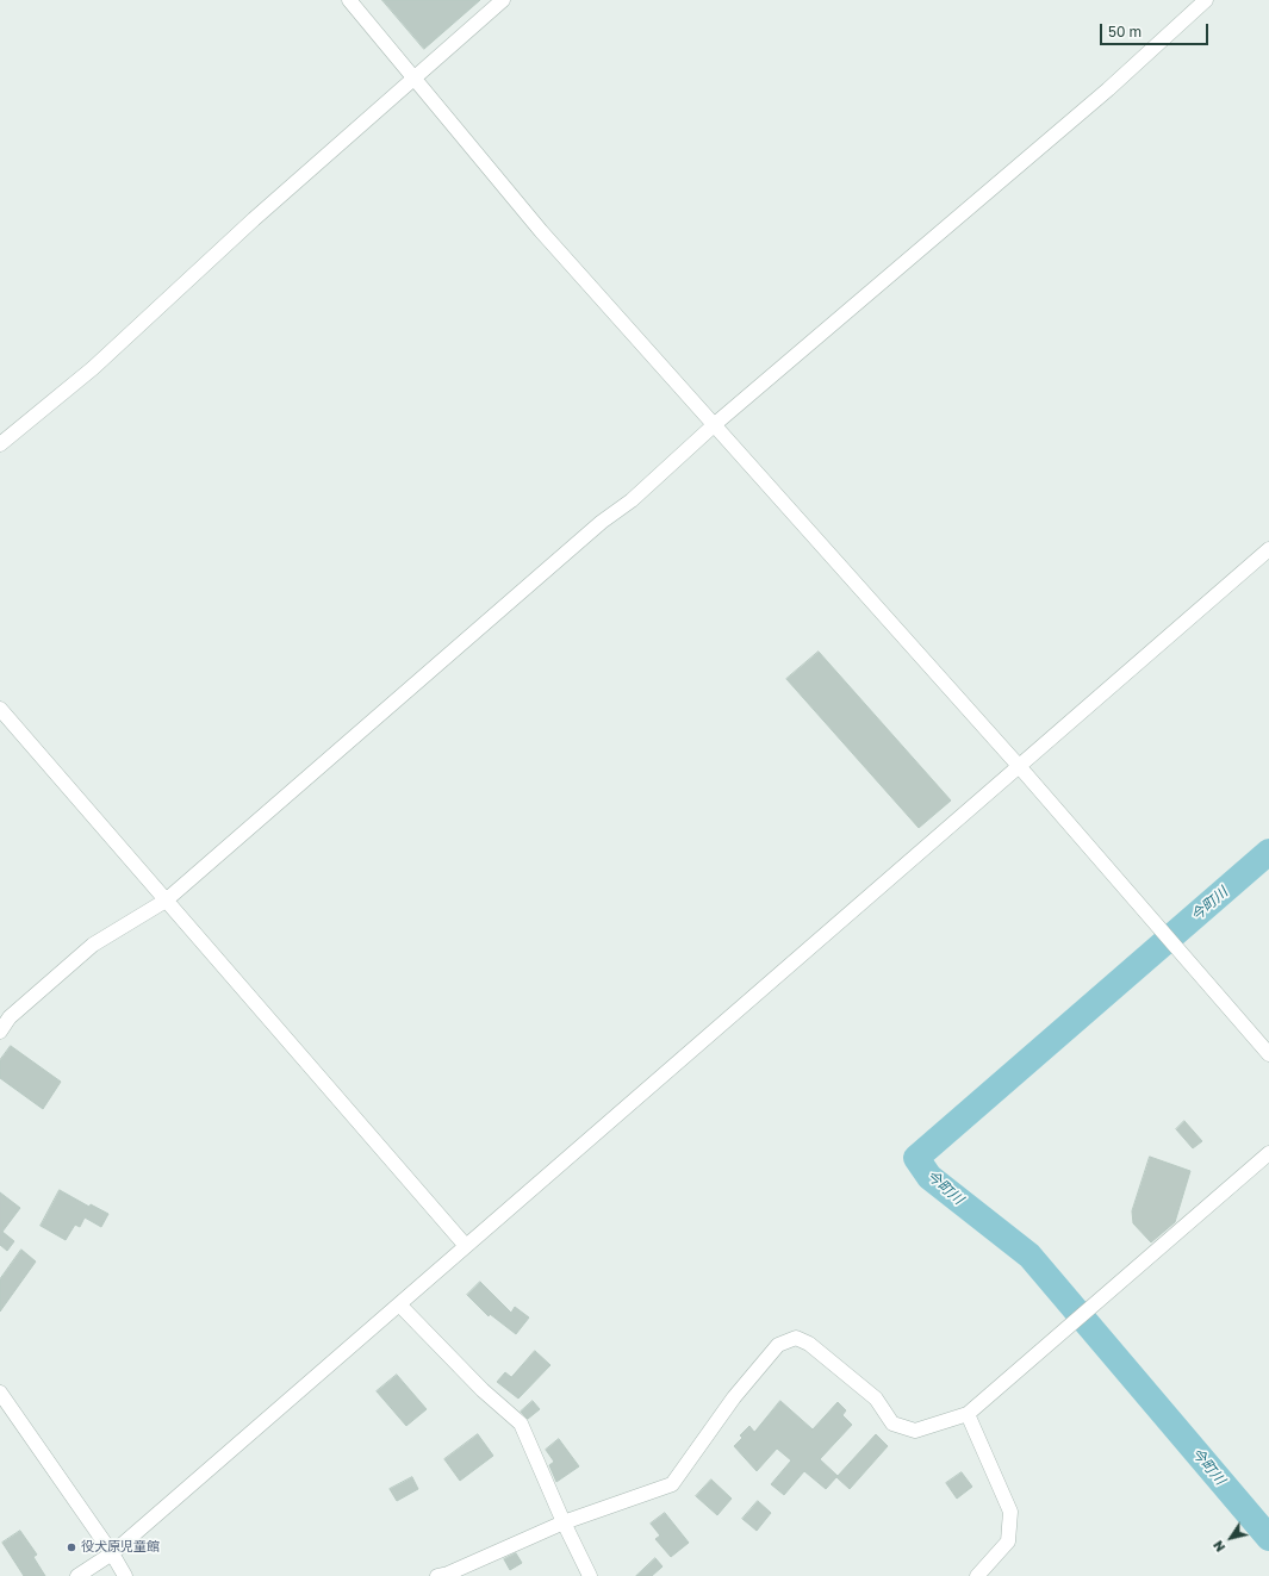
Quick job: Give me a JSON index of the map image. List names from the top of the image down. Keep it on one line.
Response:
{"water":["今町川"],"places":["役犬原児童館"],"scale_bar":"50 m","north":"bottom left"}
